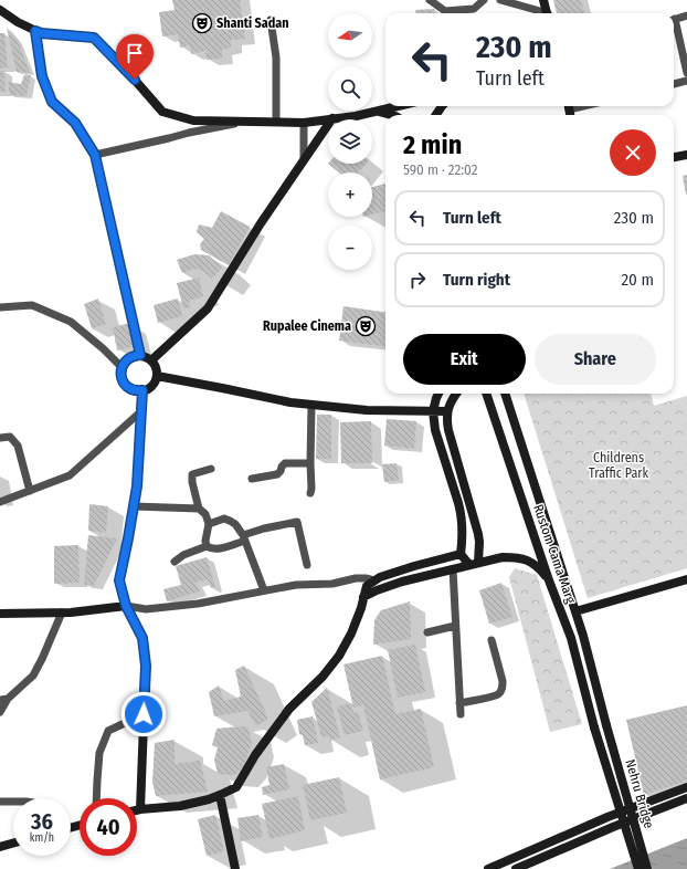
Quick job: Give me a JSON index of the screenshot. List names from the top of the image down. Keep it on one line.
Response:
{"streets":{"street":["Rustom Cama Marg","Nehru Bridge"]},"crossings":[["Rustom Cama Marg","Nehru Bridge"]],"parks":["Childrens Traffic Park"],"places":{"theatre":["Shanti Sadan","Rupalee Cinema"]},"north":"left","page":{"map_buttons":["+","−"],"turn":["230 m","Turn left"],"heading":["2 min","590 m · 22:02"],"list":[{"name":"Turn left","value":"230 m"},{"name":"Turn right","value":"20 m"}],"buttons":["Exit","Share"],"speed":"36 km/h","limit":"40"}}
